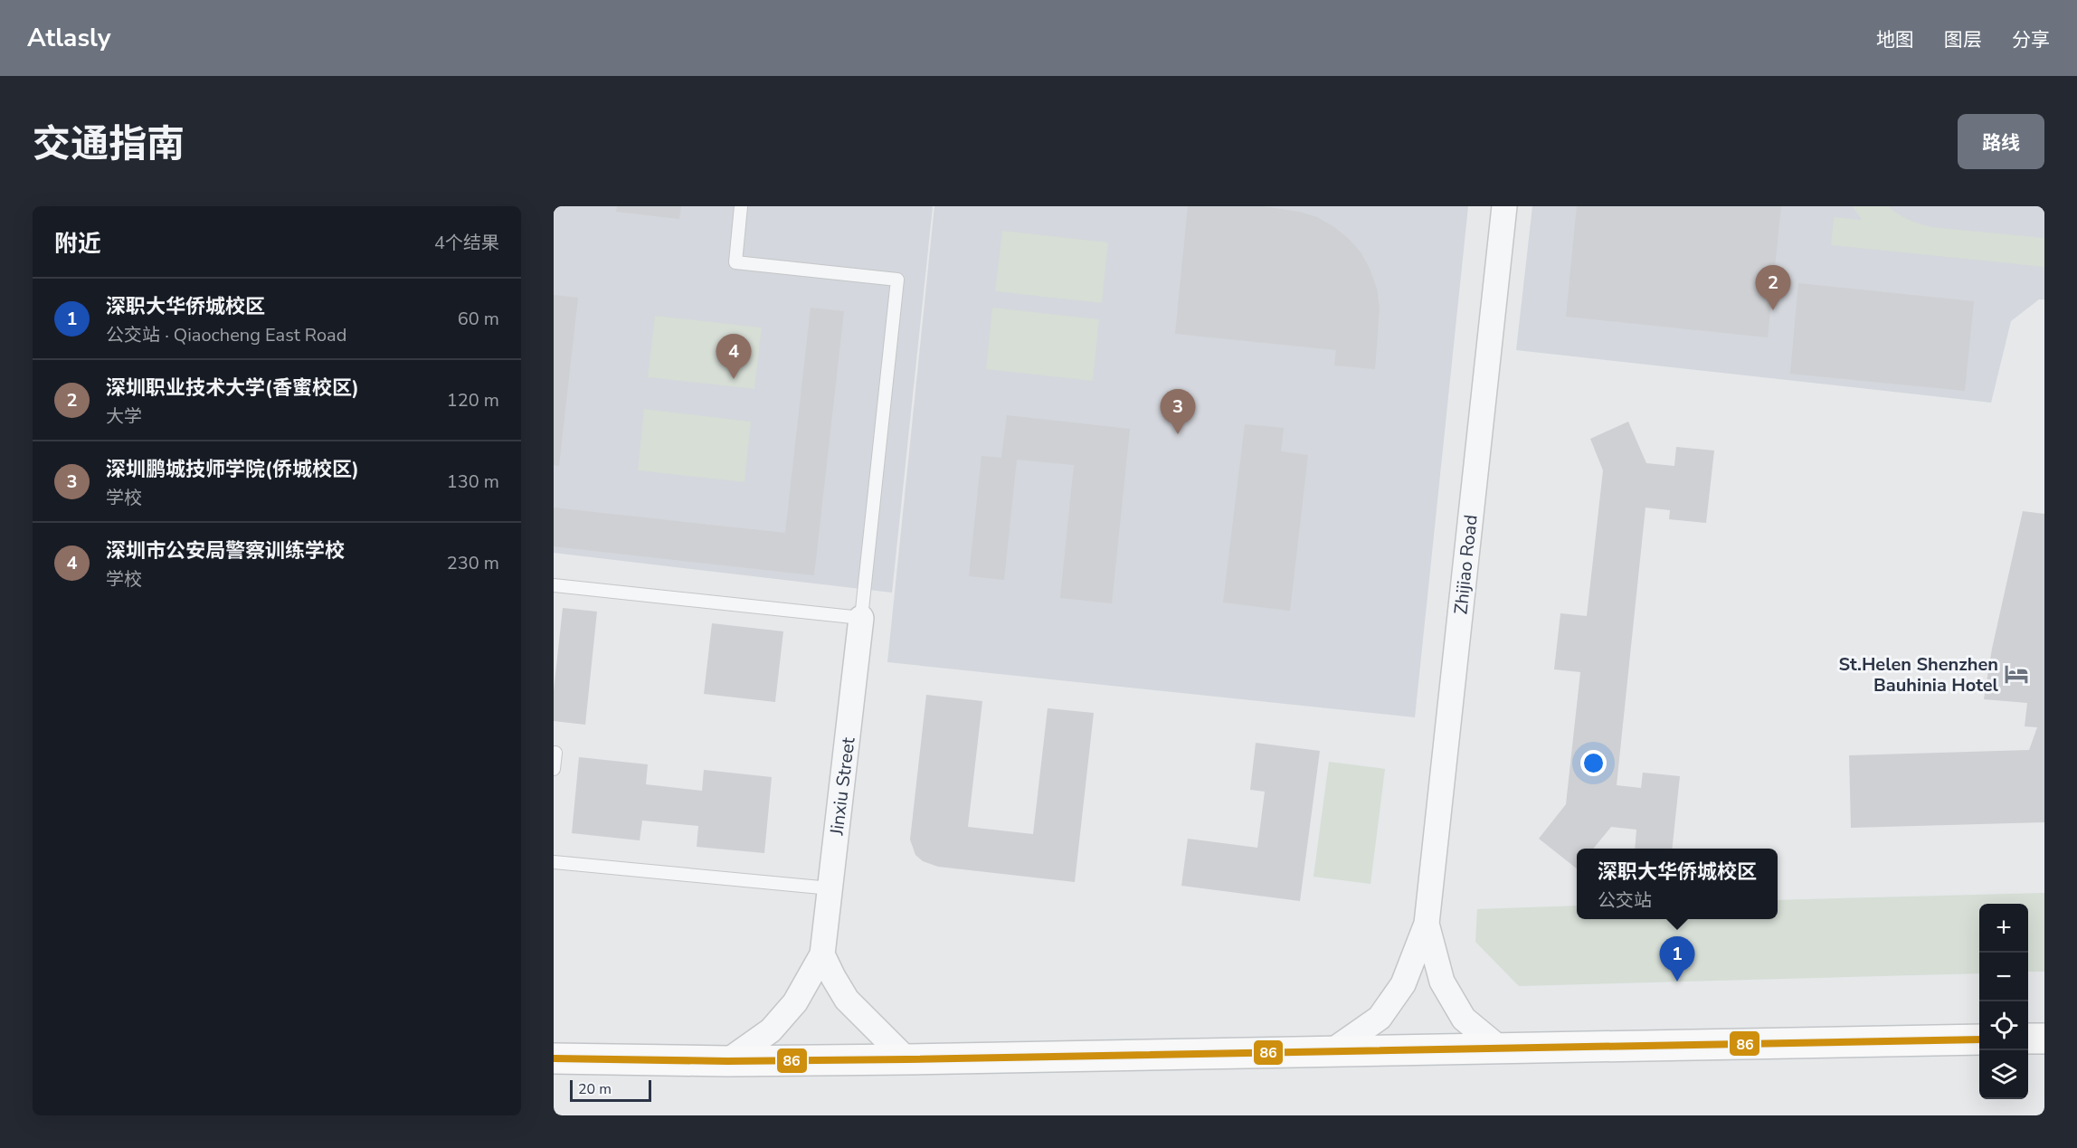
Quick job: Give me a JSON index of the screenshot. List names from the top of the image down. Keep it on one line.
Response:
{"streets":{"street":["Zhijiao Road","Jinxiu Street"]},"places":{"hotel":["St.Helen Shenzhen Bauhinia Hotel"]},"lines":["transit line 86"],"scale_bar":"20 m","page":{"header":"Atlasly","nav":["地图","图层","分享"],"title":"交通指南","buttons":"路线","heading":["附近","4个结果"],"pins":["2","4","3","1"],"list":[{"mark":"1","name":"深职大华侨城校区","note":"公交站 · Qiaocheng East Road","value":"60 m"},{"mark":"2","name":"深圳职业技术大学(香蜜校区)","note":"大学","value":"120 m"},{"mark":"3","name":"深圳鹏城技师学院(侨城校区)","note":"学校","value":"130 m"},{"mark":"4","name":"深圳市公安局警察训练学校","note":"学校","value":"230 m"}],"popup":["深职大华侨城校区","公交站"],"map_buttons":["+","−"],"scale":"20 m"}}
